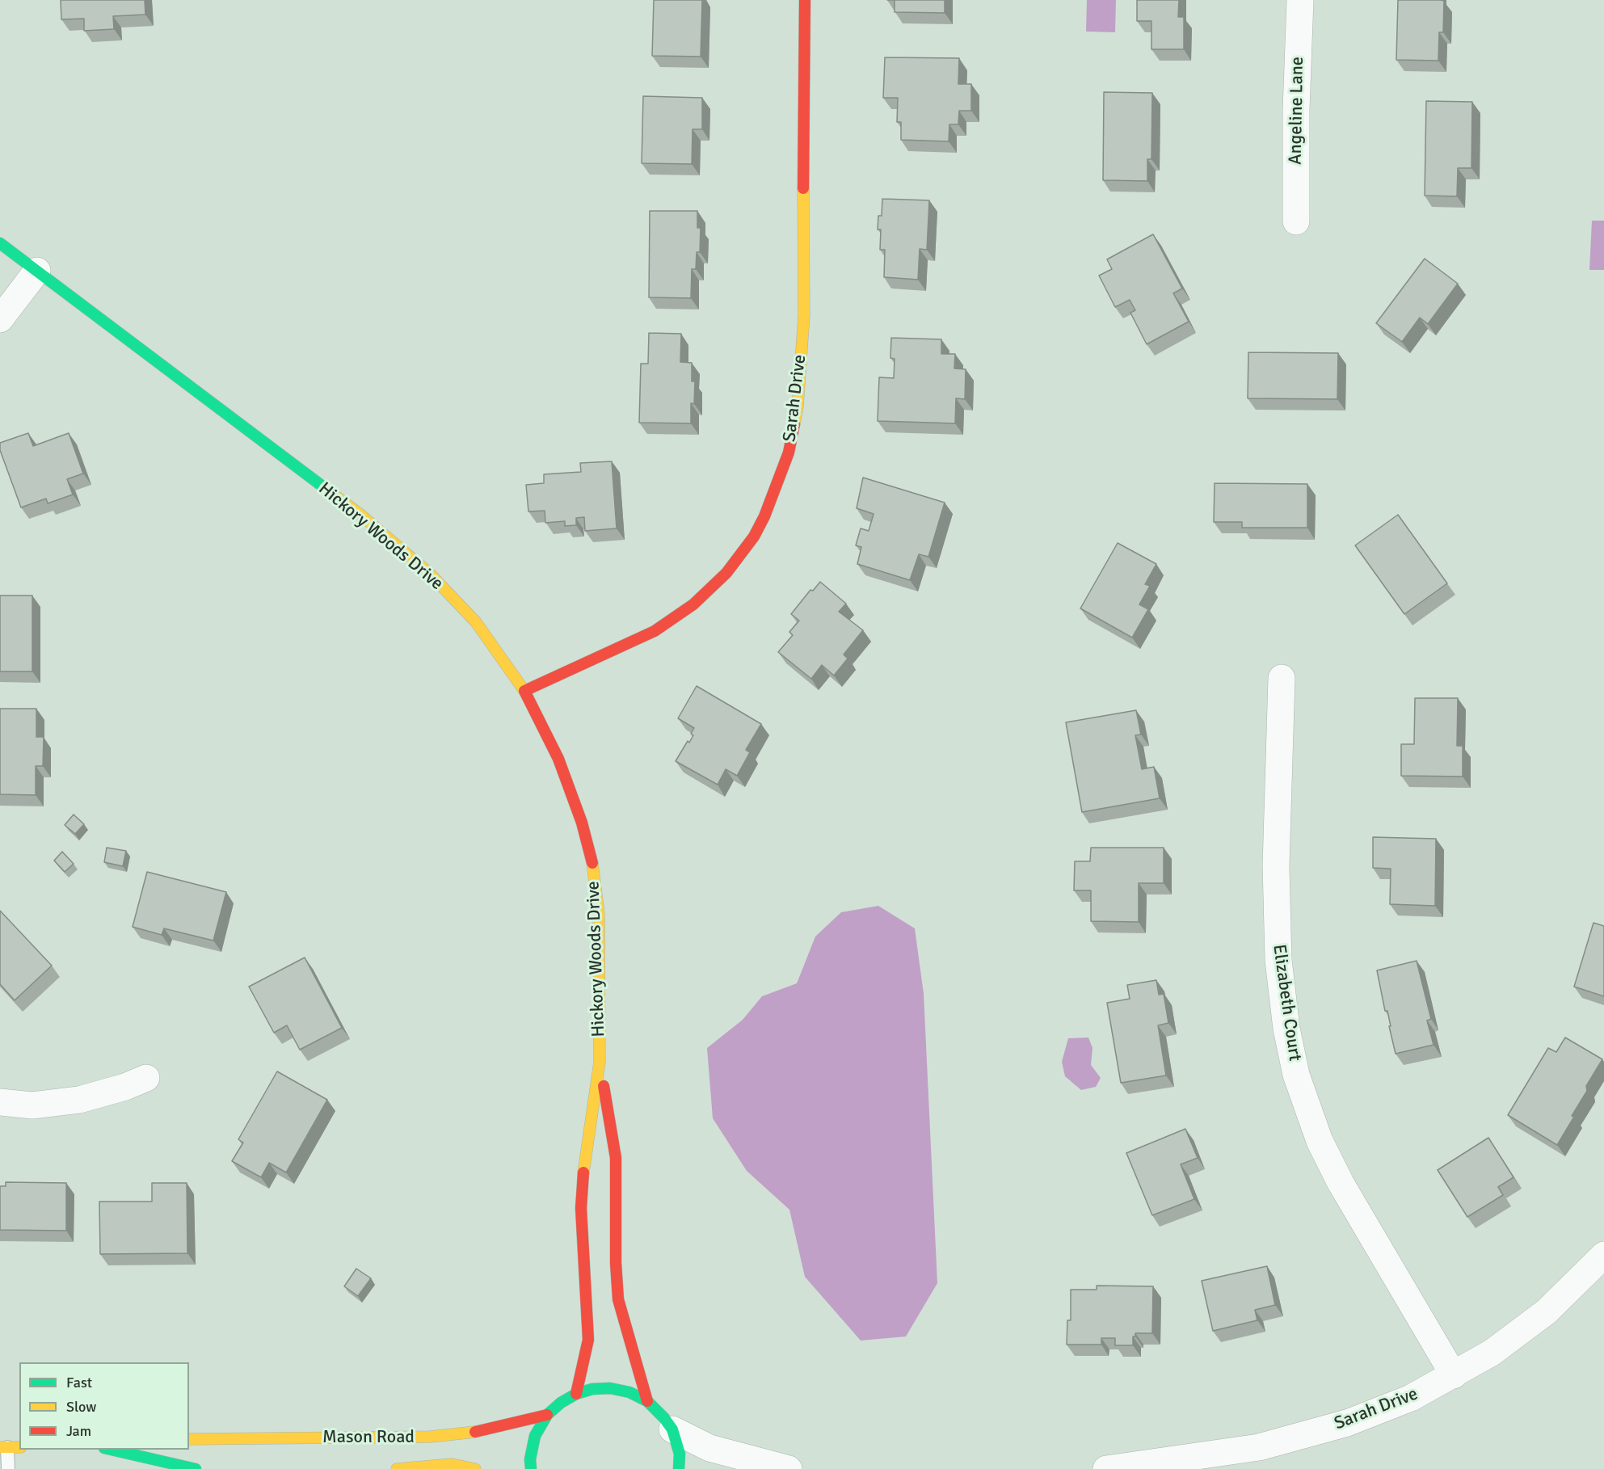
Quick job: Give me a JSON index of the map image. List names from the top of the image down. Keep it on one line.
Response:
{"streets":{"street":["Angeline Lane","Sarah Drive","Hickory Woods Drive","Elizabeth Court","Mason Road"]},"crossings":[["Sarah Drive","Hickory Woods Drive"],["Sarah Drive","Elizabeth Court"]],"legend":["Fast","Slow","Jam"]}
